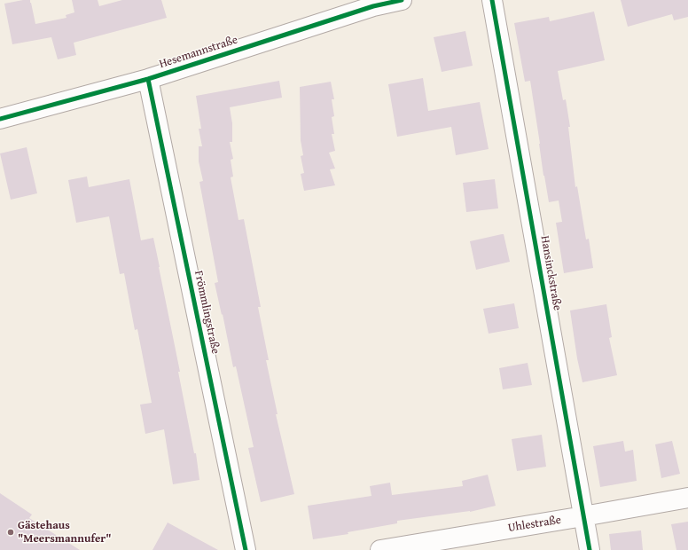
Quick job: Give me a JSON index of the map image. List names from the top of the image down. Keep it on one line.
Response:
{"streets":{"street":["Hesemannstraße","Hansinckstraße","Frömmlingstraße","Uhlestraße"]},"crossings":[["Hesemannstraße","Frömmlingstraße"],["Hansinckstraße","Uhlestraße"]],"places":["Gästehaus \"Meersmannufer\""]}
